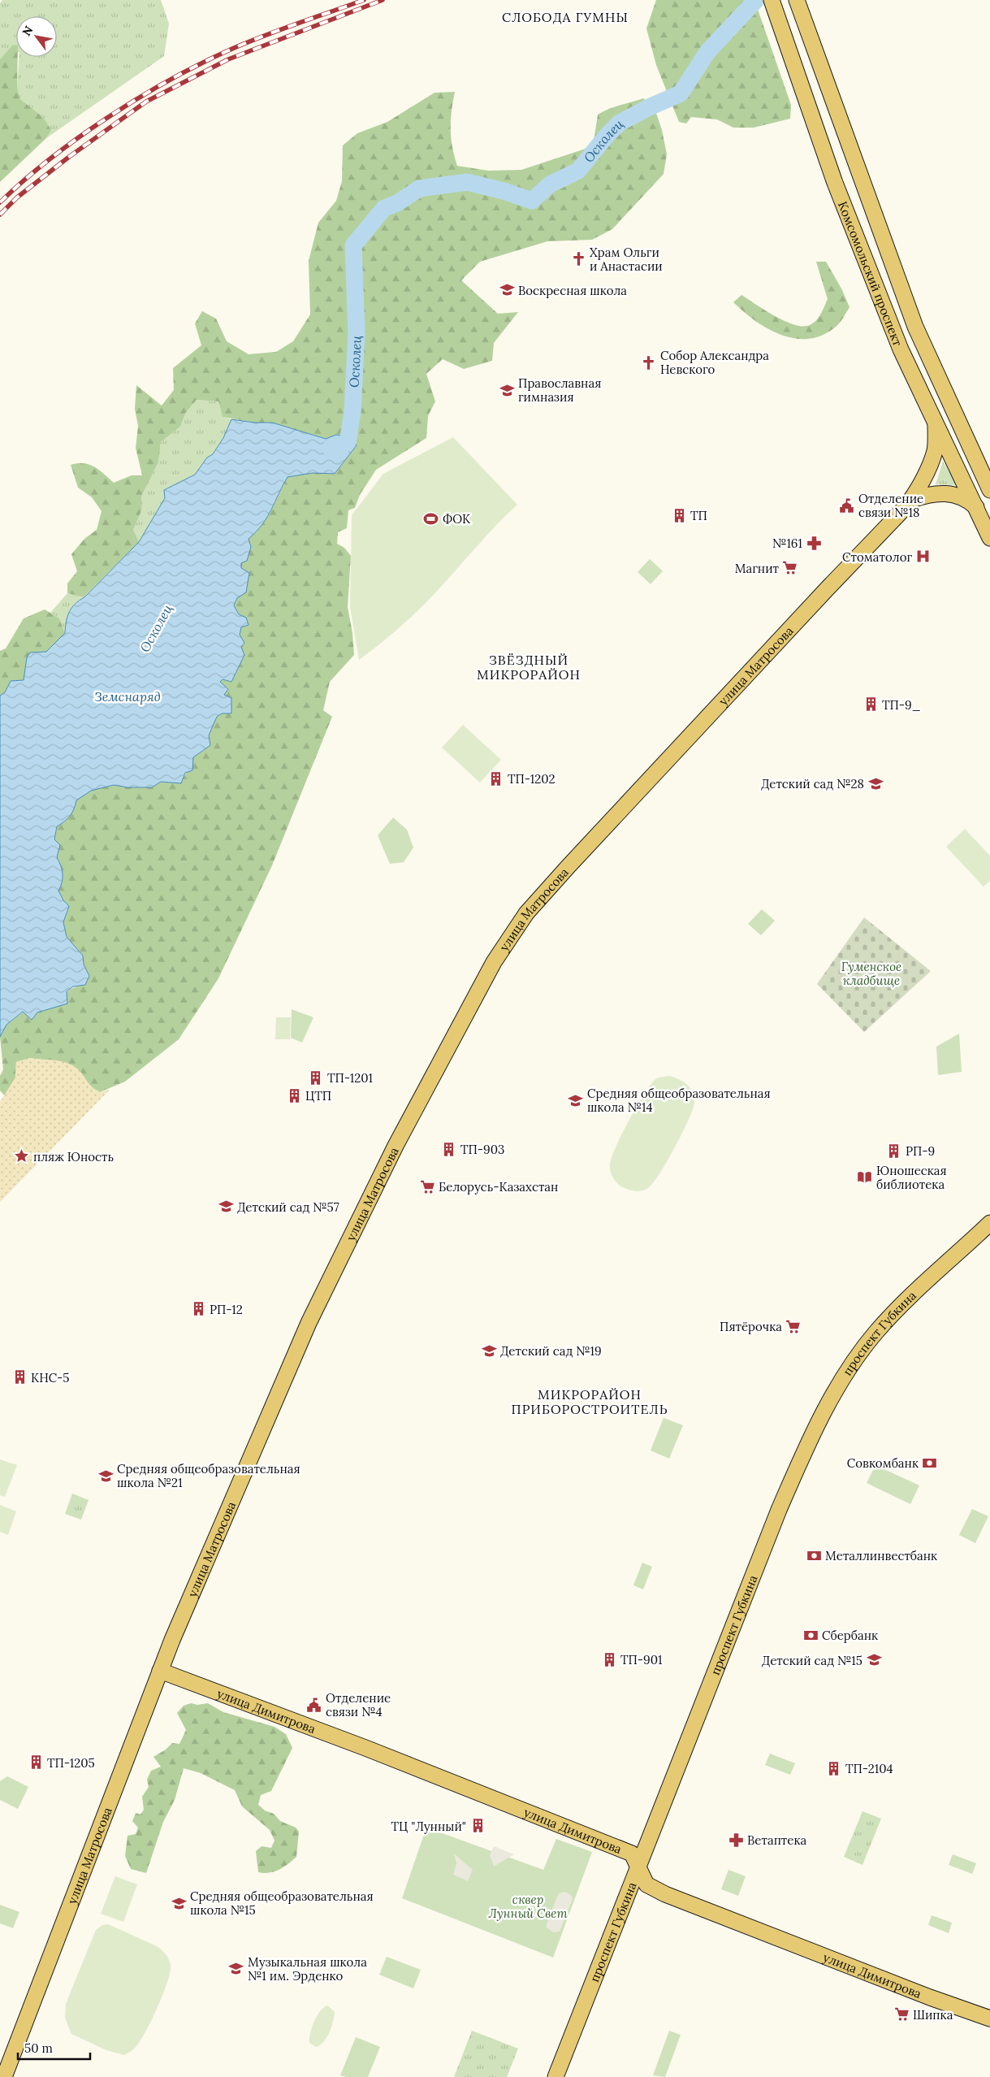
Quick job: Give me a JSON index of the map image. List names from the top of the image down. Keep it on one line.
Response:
{"streets":{"main road":["Комсомольский проспект","улица Матросова","проспект Губкина","улица Димитрова"]},"crossings":[["улица Матросова","улица Димитрова"],["проспект Губкина","улица Димитрова"]],"districts":["СЛОБОДА ГУМНЫ","ЗВЁЗДНЫЙ МИКРОРАЙОН","МИКРОРАЙОН ПРИБОРОСТРОИТЕЛЬ"],"water":["Осколец","Земснаряд"],"parks":["Гуменское кладбище","сквер Лунный Свет"],"places":{"church":["Храм Ольги и Анастасии","Собор Александра Невского"],"school or university":["Воскресная школа","Православная гимназия","Детский сад №28","Средняя общеобразовательная школа №14","Детский сад №57","Детский сад №19","Средняя общеобразовательная школа №21","Детский сад №15","Средняя общеобразовательная школа №15","Музыкальная школа №1 им. Эрденко"],"public building":["Отделение связи №18","Отделение связи №4"],"building":["ТП","ТП-9_","ТП-1202","ТП-1201","ЦТП","ТП-903","РП-9","РП-12","КНС-5","ТП-901","ТП-1205","ТП-2104","ТЦ \"Лунный\""],"sports":["ФОК"],"pharmacy":["№161","Ветаптека"],"hospital":["Стоматолог"],"supermarket":["Магнит","Белорусь-Казахстан","Пятёрочка","Шипка"],"place":["пляж Юность"],"library":["Юношеская библиотека"],"bank":["Совкомбанк","Металлинвестбанк","Сбербанк"]},"scale_bar":"50 m","north":"top left"}
